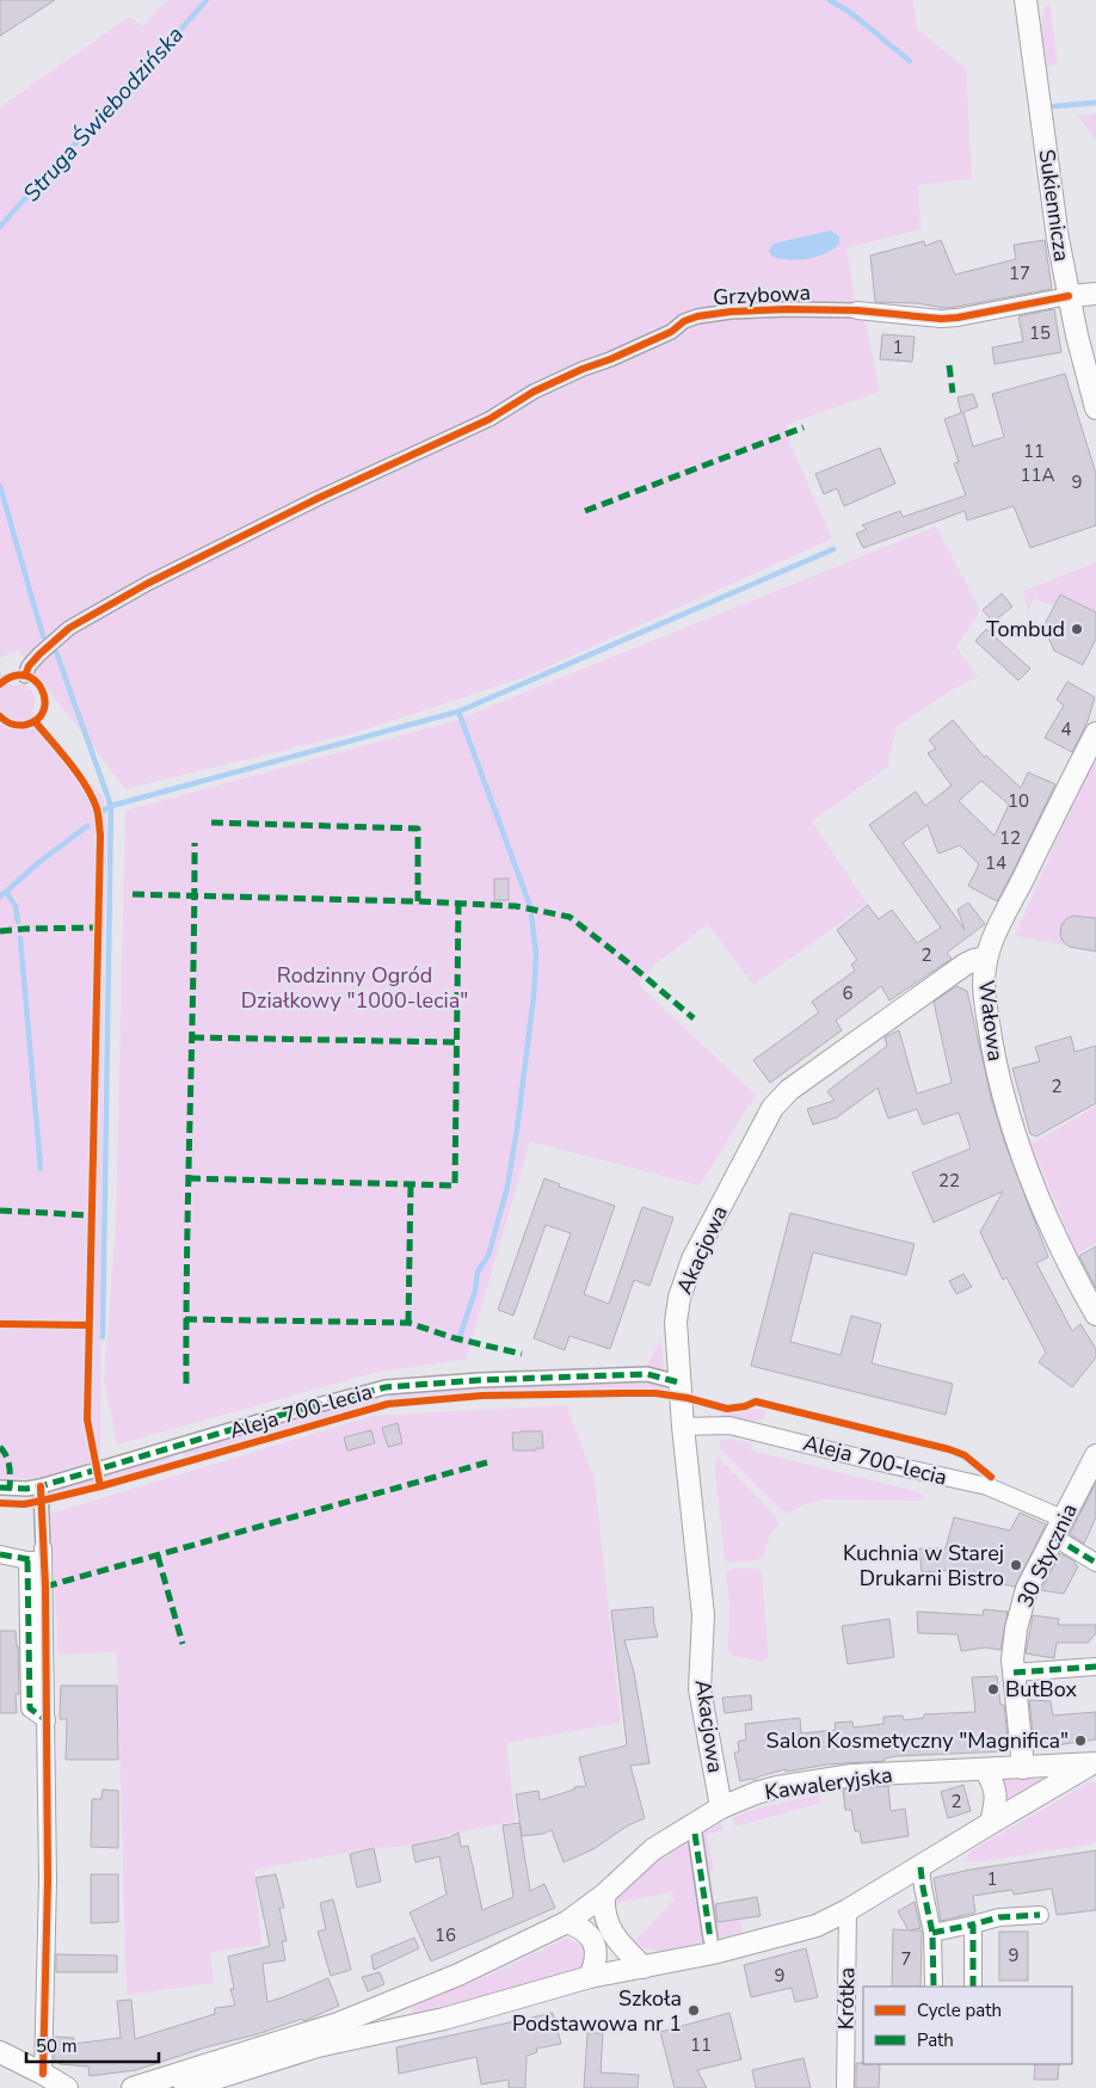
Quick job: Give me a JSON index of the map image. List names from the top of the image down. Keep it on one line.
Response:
{"streets":{"street":["Sukiennicza","Grzybowa","Wałowa","Akacjowa","Aleja 700-lecia","30 Stycznia","Kawaleryjska","Krótka"]},"crossings":[["Sukiennicza","Grzybowa"],["Wałowa","Akacjowa"],["Akacjowa","Aleja 700-lecia"],["Akacjowa","Kawaleryjska"],["Aleja 700-lecia","30 Stycznia"],["30 Stycznia","Kawaleryjska"]],"water":["Struga Świebodzińska"],"parks":["Rodzinny Ogród Działkowy \"1000-lecia\""],"places":["Tombud","Kuchnia w Starej Drukarni Bistro","ButBox","Salon Kosmetyczny \"Magnifica\"","Szkoła Podstawowa nr 1"],"house_numbers":["17","15","1","11","11A","9","4","10","12","14","2","6","2","22","2","1","16","9","7","9","11"],"legend":["Cycle path","Path"],"scale_bar":"50 m"}
